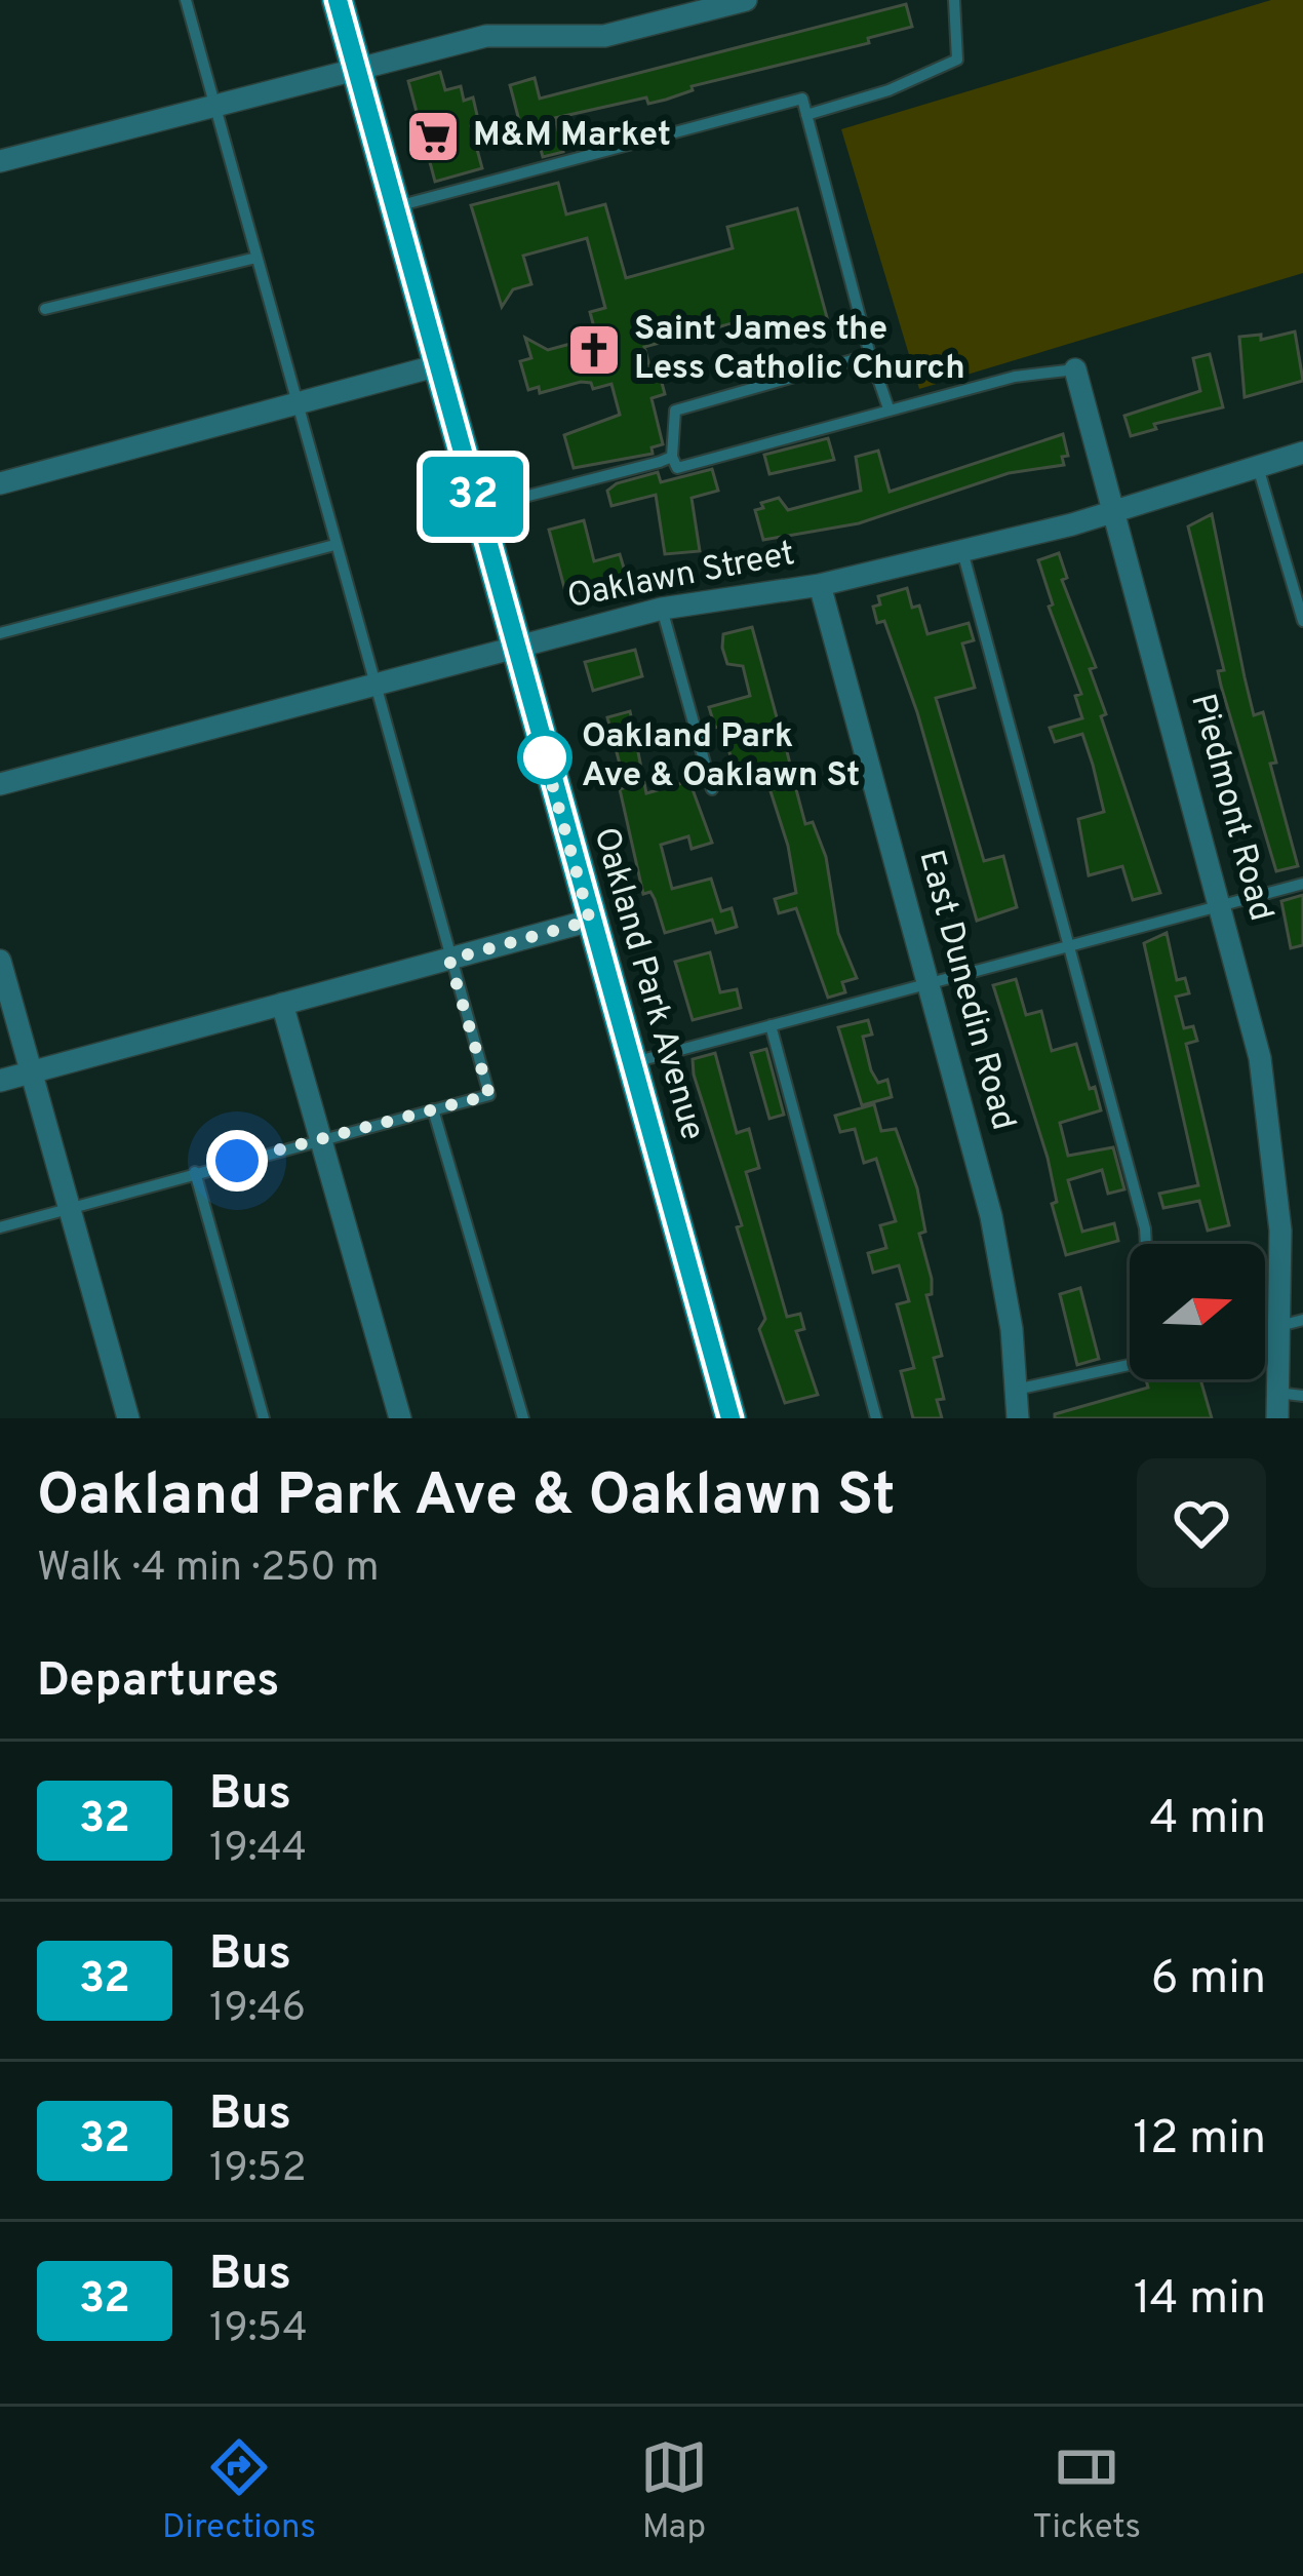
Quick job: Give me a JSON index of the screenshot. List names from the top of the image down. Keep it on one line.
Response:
{"streets":{"main road":["Oakland Park Avenue"],"street":["Oaklawn Street","Piedmont Road","East Dunedin Road"]},"crossings":[["Oaklawn Street","Piedmont Road"],["Oaklawn Street","Oakland Park Avenue"],["Oaklawn Street","East Dunedin Road"]],"places":{"supermarket":["M&M Market"],"church":["Saint James the Less Catholic Church"],"other":["Oakland Park Ave & Oaklawn St"]},"lines":["bus line 32"],"north":"right","page":{"on_map":"32","heading":[["Oakland Park Ave & Oaklawn St","Walk · 4 min · 250 m"],"Departures"],"list":[{"mark":"32","name":"Bus","note":"19:44","value":"4 min"},{"mark":"32","name":"Bus","note":"19:46","value":"6 min"},{"mark":"32","name":"Bus","note":"19:52","value":"12 min"},{"mark":"32","name":"Bus","note":"19:54","value":"14 min"}],"tabs":["Directions","Map","Tickets"]}}
